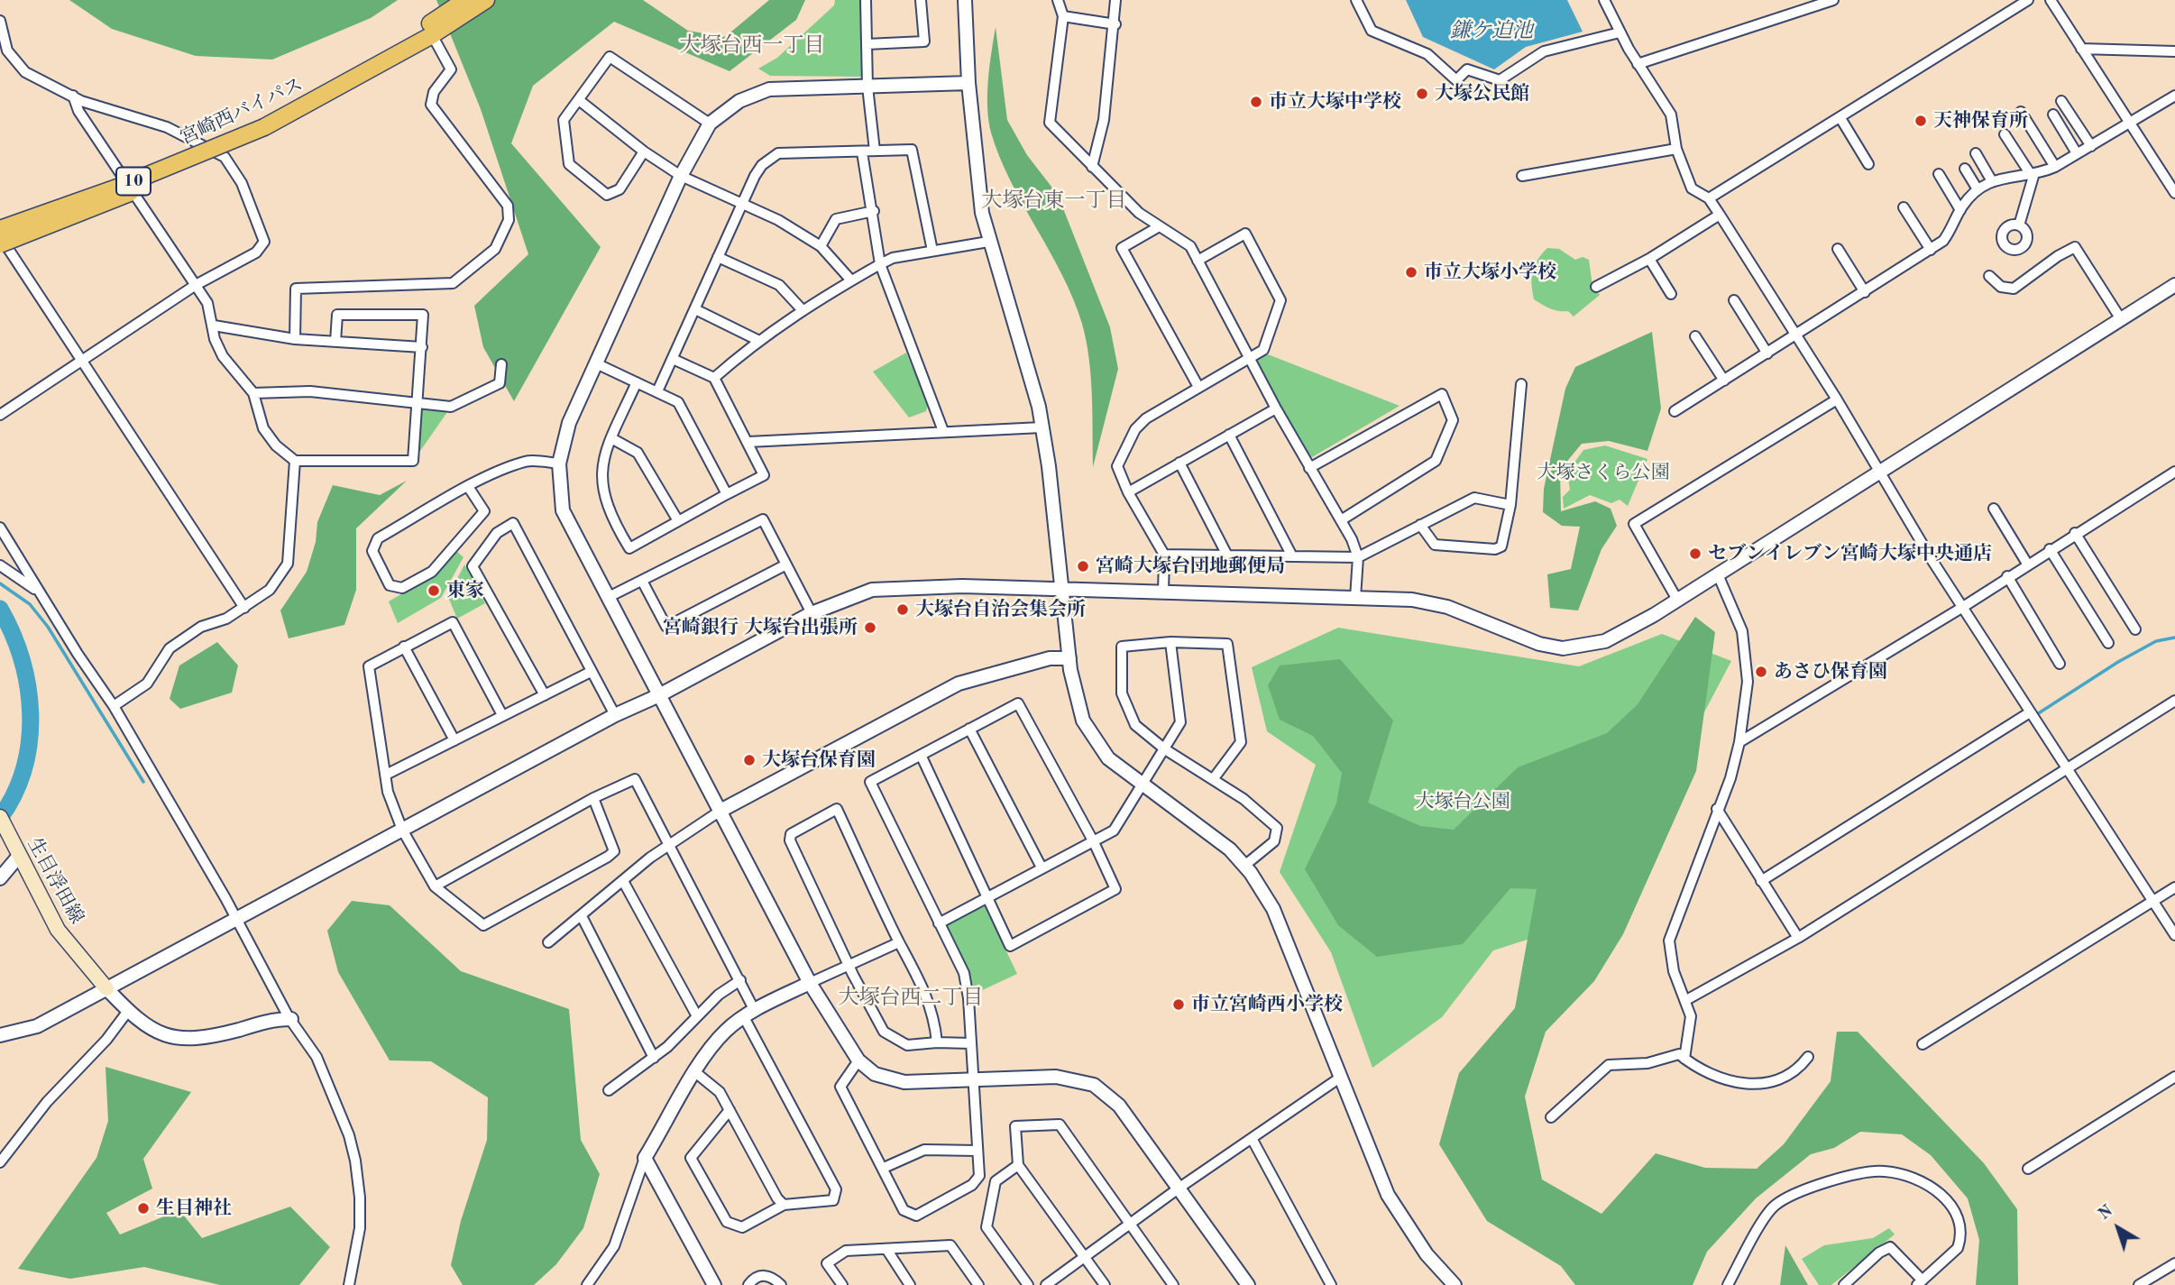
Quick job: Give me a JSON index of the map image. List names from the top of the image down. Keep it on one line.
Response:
{"streets":{"highway":["宮崎西バイパス","10"],"main road":["生目浮田線"]},"districts":["大塚台西一丁目","大塚台東一丁目","大塚台西二丁目"],"water":["鎌ケ迫池"],"parks":["大塚さくら公園","大塚台公園"],"places":["大塚公民館","市立大塚中学校","天神保育所","市立大塚小学校","セブンイレブン宮崎大塚中央通店","宮崎大塚台団地郵便局","東家","大塚台自治会集会所","宮崎銀行 大塚台出張所","あさひ保育園","大塚台保育園","市立宮崎西小学校","生目神社"],"north":"top left"}
